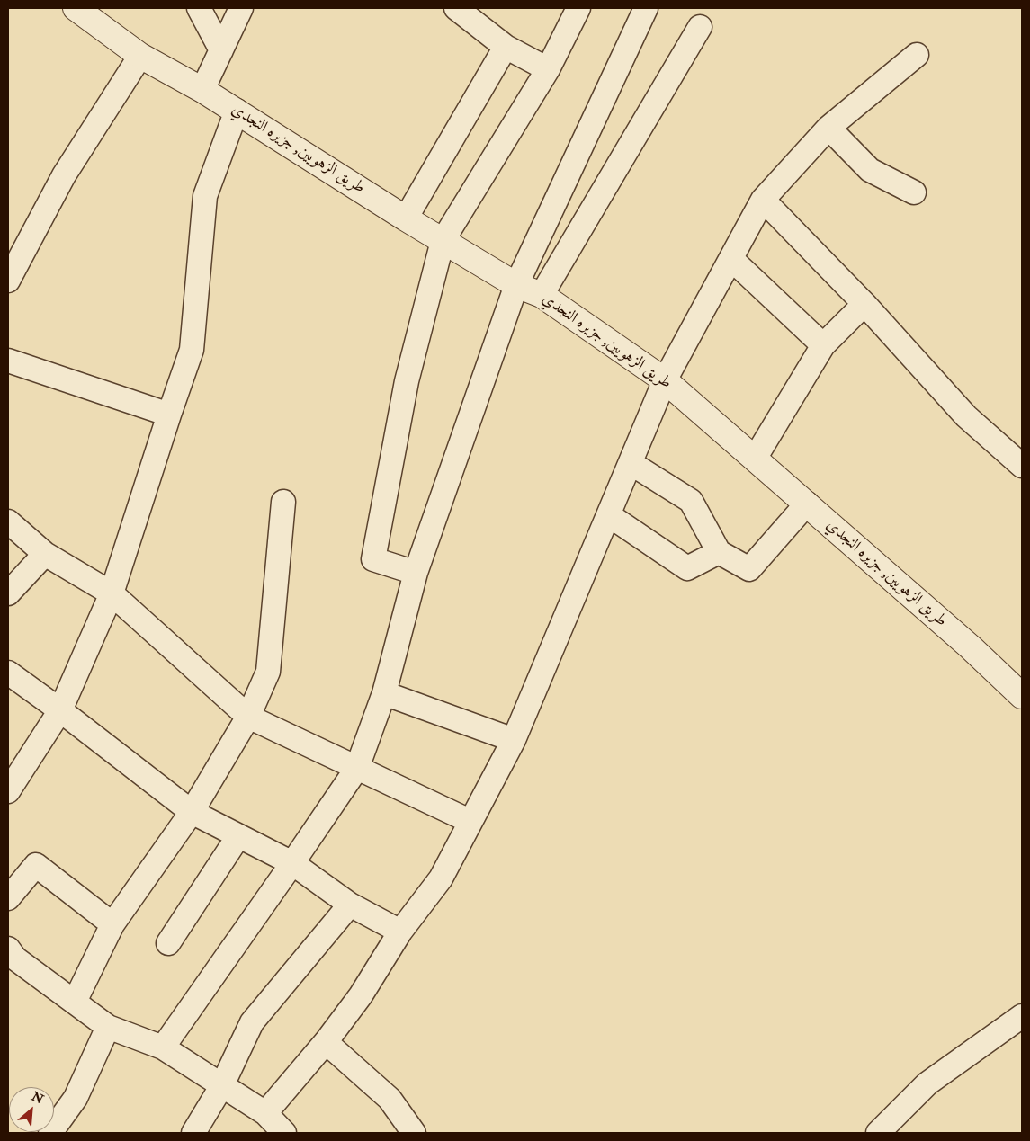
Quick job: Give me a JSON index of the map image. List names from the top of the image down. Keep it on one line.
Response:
{"streets":{"street":["طريق الزهويين, جزيره النجدي"]},"north":"top right"}
